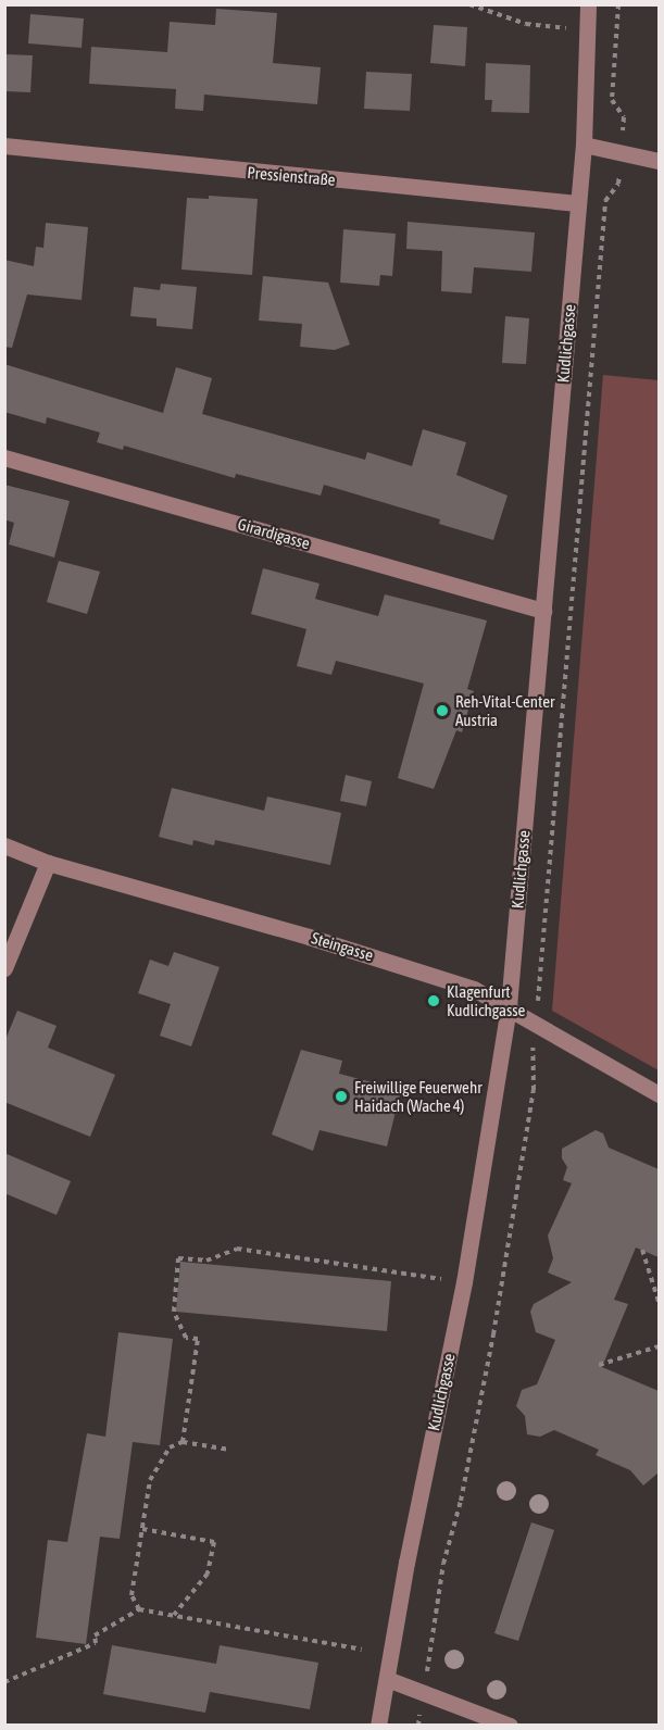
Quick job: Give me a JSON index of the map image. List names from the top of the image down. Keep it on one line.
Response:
{"streets":{"street":["Pressienstraße","Kudlichgasse","Girardigasse","Steingasse"]},"crossings":[["Pressienstraße","Kudlichgasse"],["Kudlichgasse","Girardigasse"],["Kudlichgasse","Steingasse"]],"places":["Reh-Vital-Center Austria","Klagenfurt Kudlichgasse","Freiwillige Feuerwehr Haidach (Wache 4)"]}
